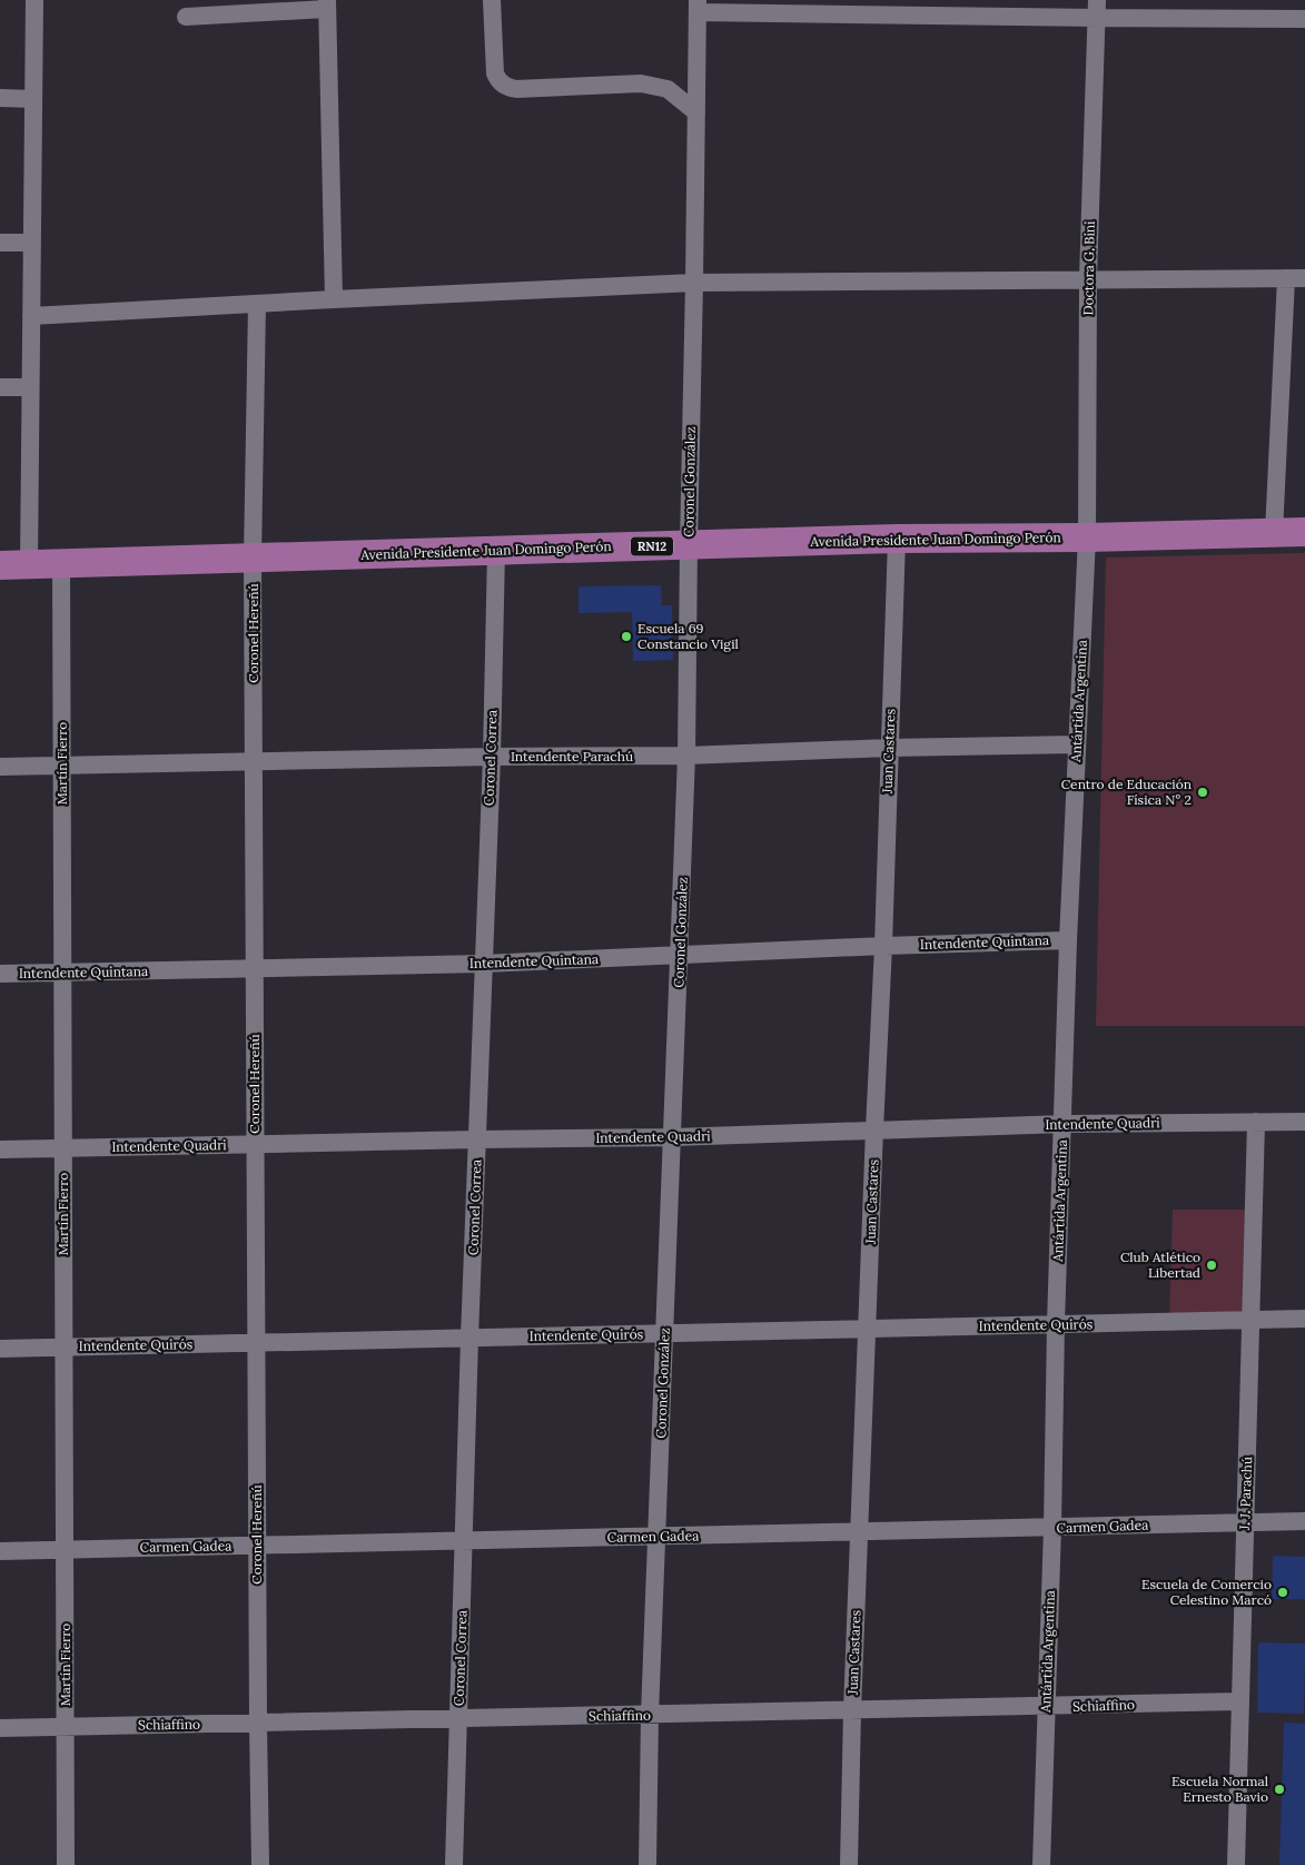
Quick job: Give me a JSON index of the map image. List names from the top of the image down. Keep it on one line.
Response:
{"streets":{"highway":["Avenida Presidente Juan Domingo Perón","RN12"],"street":["Doctora G. Bini","Coronel González","Coronel Hereñú","Antártida Argentina","Juan Castares","Intendente Parachú","Coronel Correa","Martín Fierro","Intendente Quintana","Intendente Quadri","Intendente Quirós","J. J. Parachú","Carmen Gadea","Schiaffino"]},"crossings":[["Doctora G. Bini","Avenida Presidente Juan Domingo Perón"],["Doctora G. Bini","Antártida Argentina"],["Coronel González","Avenida Presidente Juan Domingo Perón"],["Coronel González","Intendente Parachú"],["Coronel González","Intendente Quintana"],["Coronel González","Intendente Quadri"],["Coronel González","Intendente Quirós"],["Coronel González","Carmen Gadea"],["Coronel González","Schiaffino"],["Avenida Presidente Juan Domingo Perón","Coronel Hereñú"],["Avenida Presidente Juan Domingo Perón","Antártida Argentina"],["Avenida Presidente Juan Domingo Perón","Juan Castares"],["Avenida Presidente Juan Domingo Perón","Coronel Correa"],["Avenida Presidente Juan Domingo Perón","Martín Fierro"],["Coronel Hereñú","Intendente Parachú"],["Coronel Hereñú","Intendente Quintana"],["Coronel Hereñú","Intendente Quadri"],["Coronel Hereñú","Intendente Quirós"],["Coronel Hereñú","Carmen Gadea"],["Coronel Hereñú","Schiaffino"],["Antártida Argentina","Intendente Parachú"],["Antártida Argentina","Intendente Quintana"],["Antártida Argentina","Intendente Quadri"],["Antártida Argentina","Intendente Quirós"],["Antártida Argentina","Carmen Gadea"],["Antártida Argentina","Schiaffino"],["Juan Castares","Intendente Parachú"],["Juan Castares","Intendente Quintana"],["Juan Castares","Intendente Quadri"],["Juan Castares","Intendente Quirós"],["Juan Castares","Carmen Gadea"],["Juan Castares","Schiaffino"],["Intendente Parachú","Coronel Correa"],["Intendente Parachú","Martín Fierro"],["Coronel Correa","Intendente Quintana"],["Coronel Correa","Intendente Quadri"],["Coronel Correa","Intendente Quirós"],["Coronel Correa","Carmen Gadea"],["Coronel Correa","Schiaffino"],["Martín Fierro","Intendente Quintana"],["Martín Fierro","Intendente Quadri"],["Martín Fierro","Intendente Quirós"],["Martín Fierro","Carmen Gadea"],["Martín Fierro","Schiaffino"],["Intendente Quadri","J. J. Parachú"],["Intendente Quirós","J. J. Parachú"],["J. J. Parachú","Carmen Gadea"],["J. J. Parachú","Schiaffino"]],"places":["Escuela 69 Constancio Vigil","Centro de Educación Física Nº 2","Club Atlético Libertad","Escuela de Comercio Celestino Marcó","Escuela Normal Ernesto Bavio"]}
